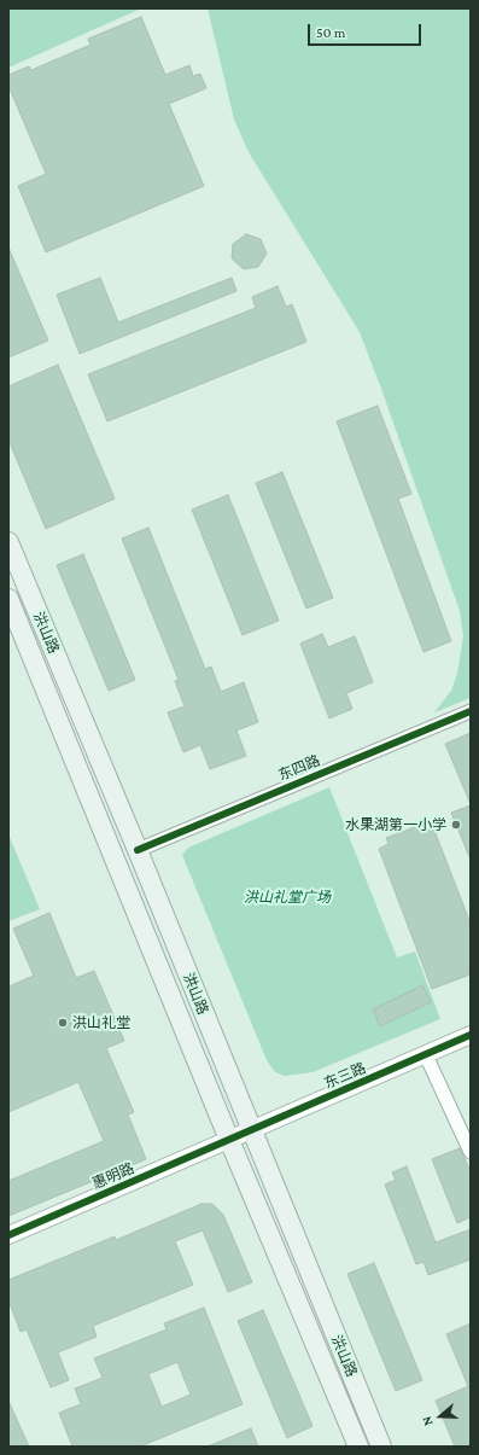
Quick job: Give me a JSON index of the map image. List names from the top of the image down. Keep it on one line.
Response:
{"streets":{"main road":["洪山路"],"street":["东四路","东三路","惠明路"]},"crossings":[["洪山路","东四路"],["洪山路","东三路"],["洪山路","惠明路"],["东三路","惠明路"]],"parks":["洪山礼堂广场"],"places":["水果湖第一小学","洪山礼堂"],"scale_bar":"50 m","north":"left"}
